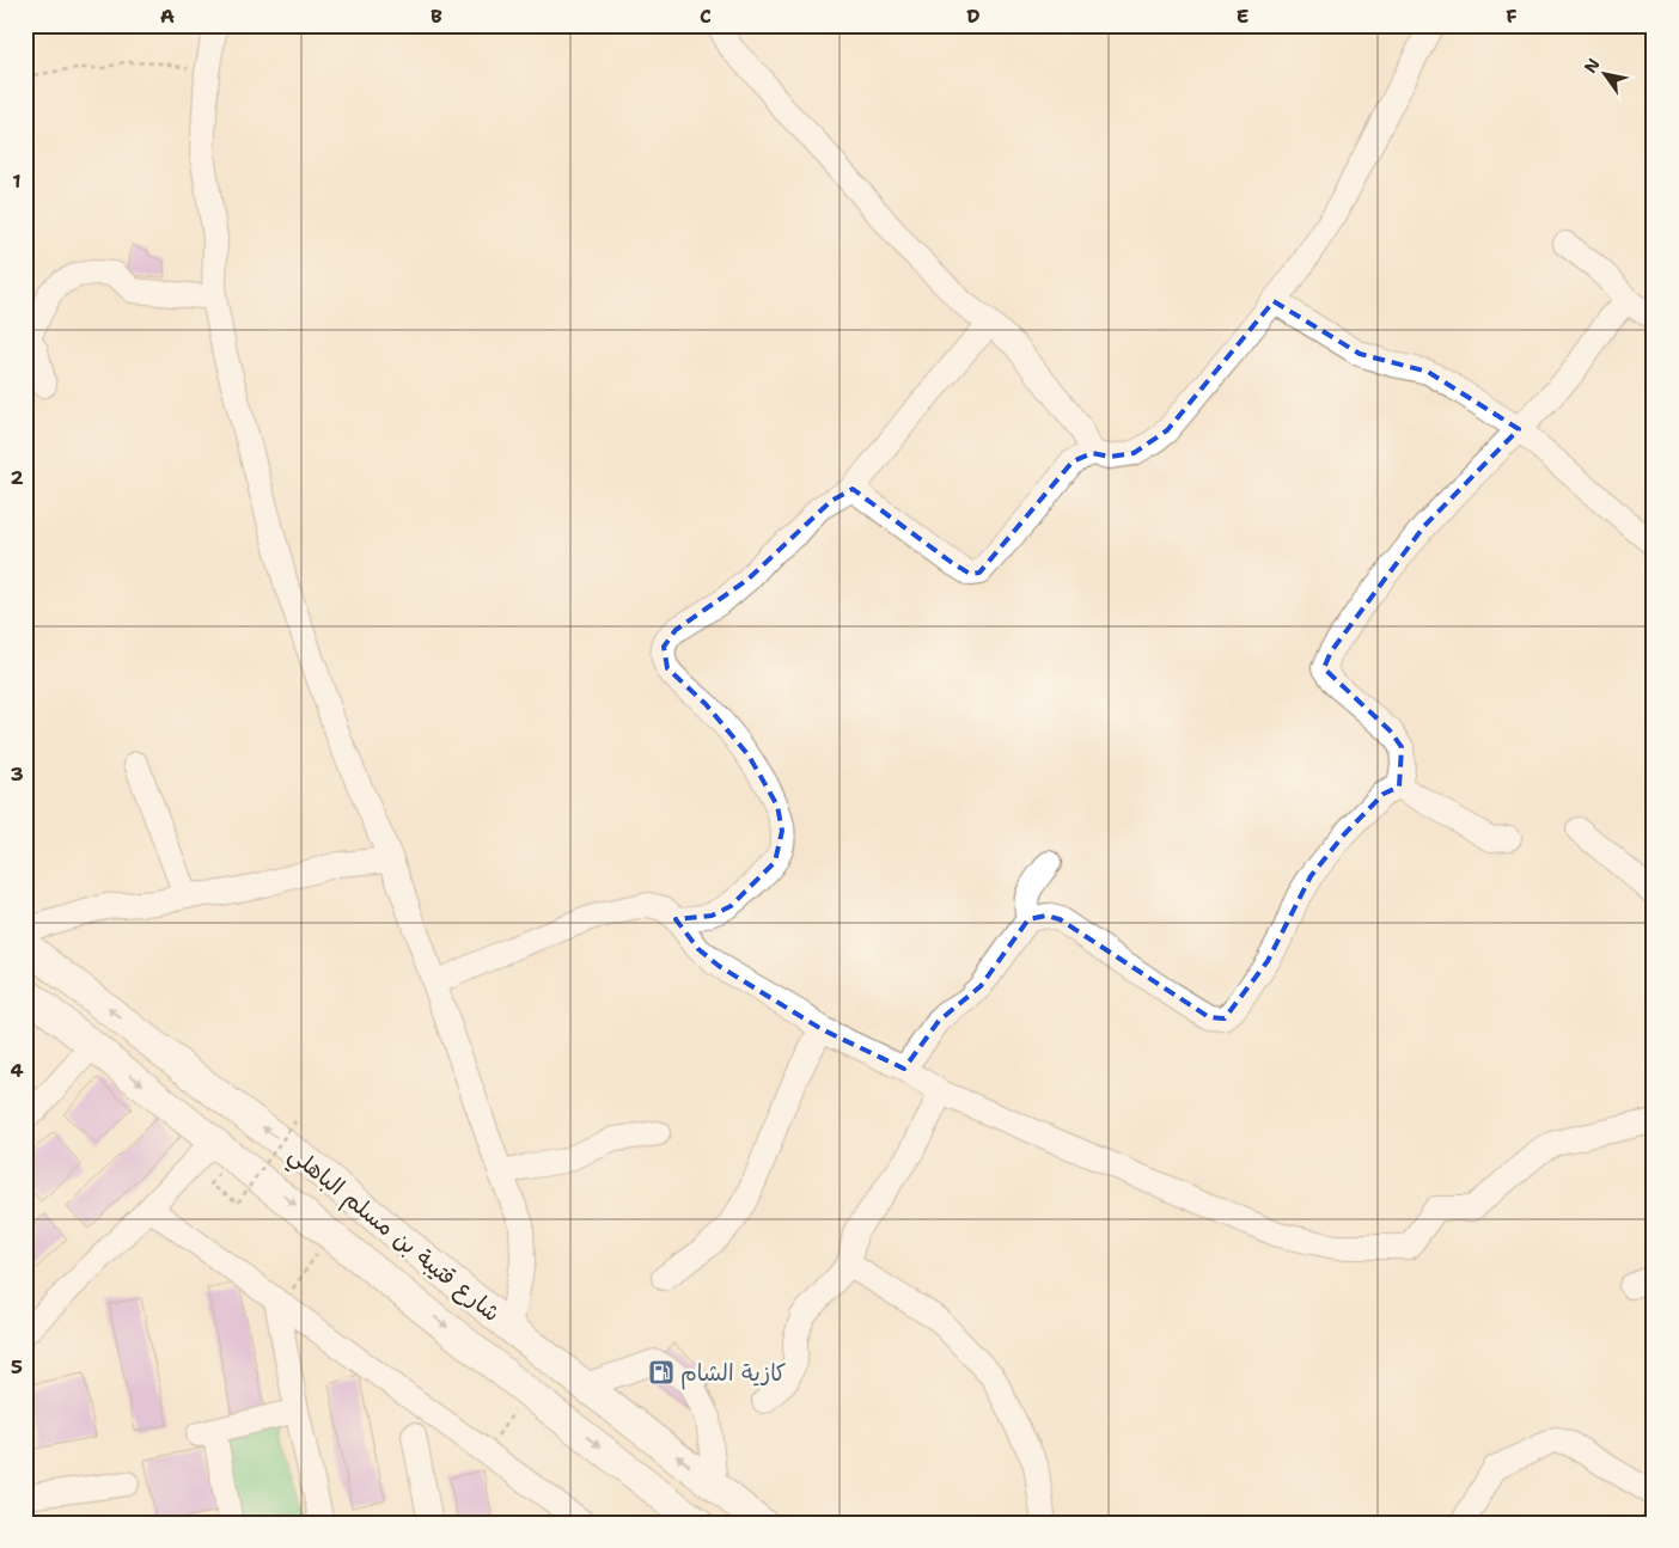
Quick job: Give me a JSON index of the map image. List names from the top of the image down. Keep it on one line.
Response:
{"streets":{"main road":["شارع قتيبة بن مسلم الباهلي"]},"places":{"fuel station":["كازية الشام"]},"north":"top left","grid":{"columns":["A","B","C","D","E","F"],"rows":["1","2","3","4","5"]}}
